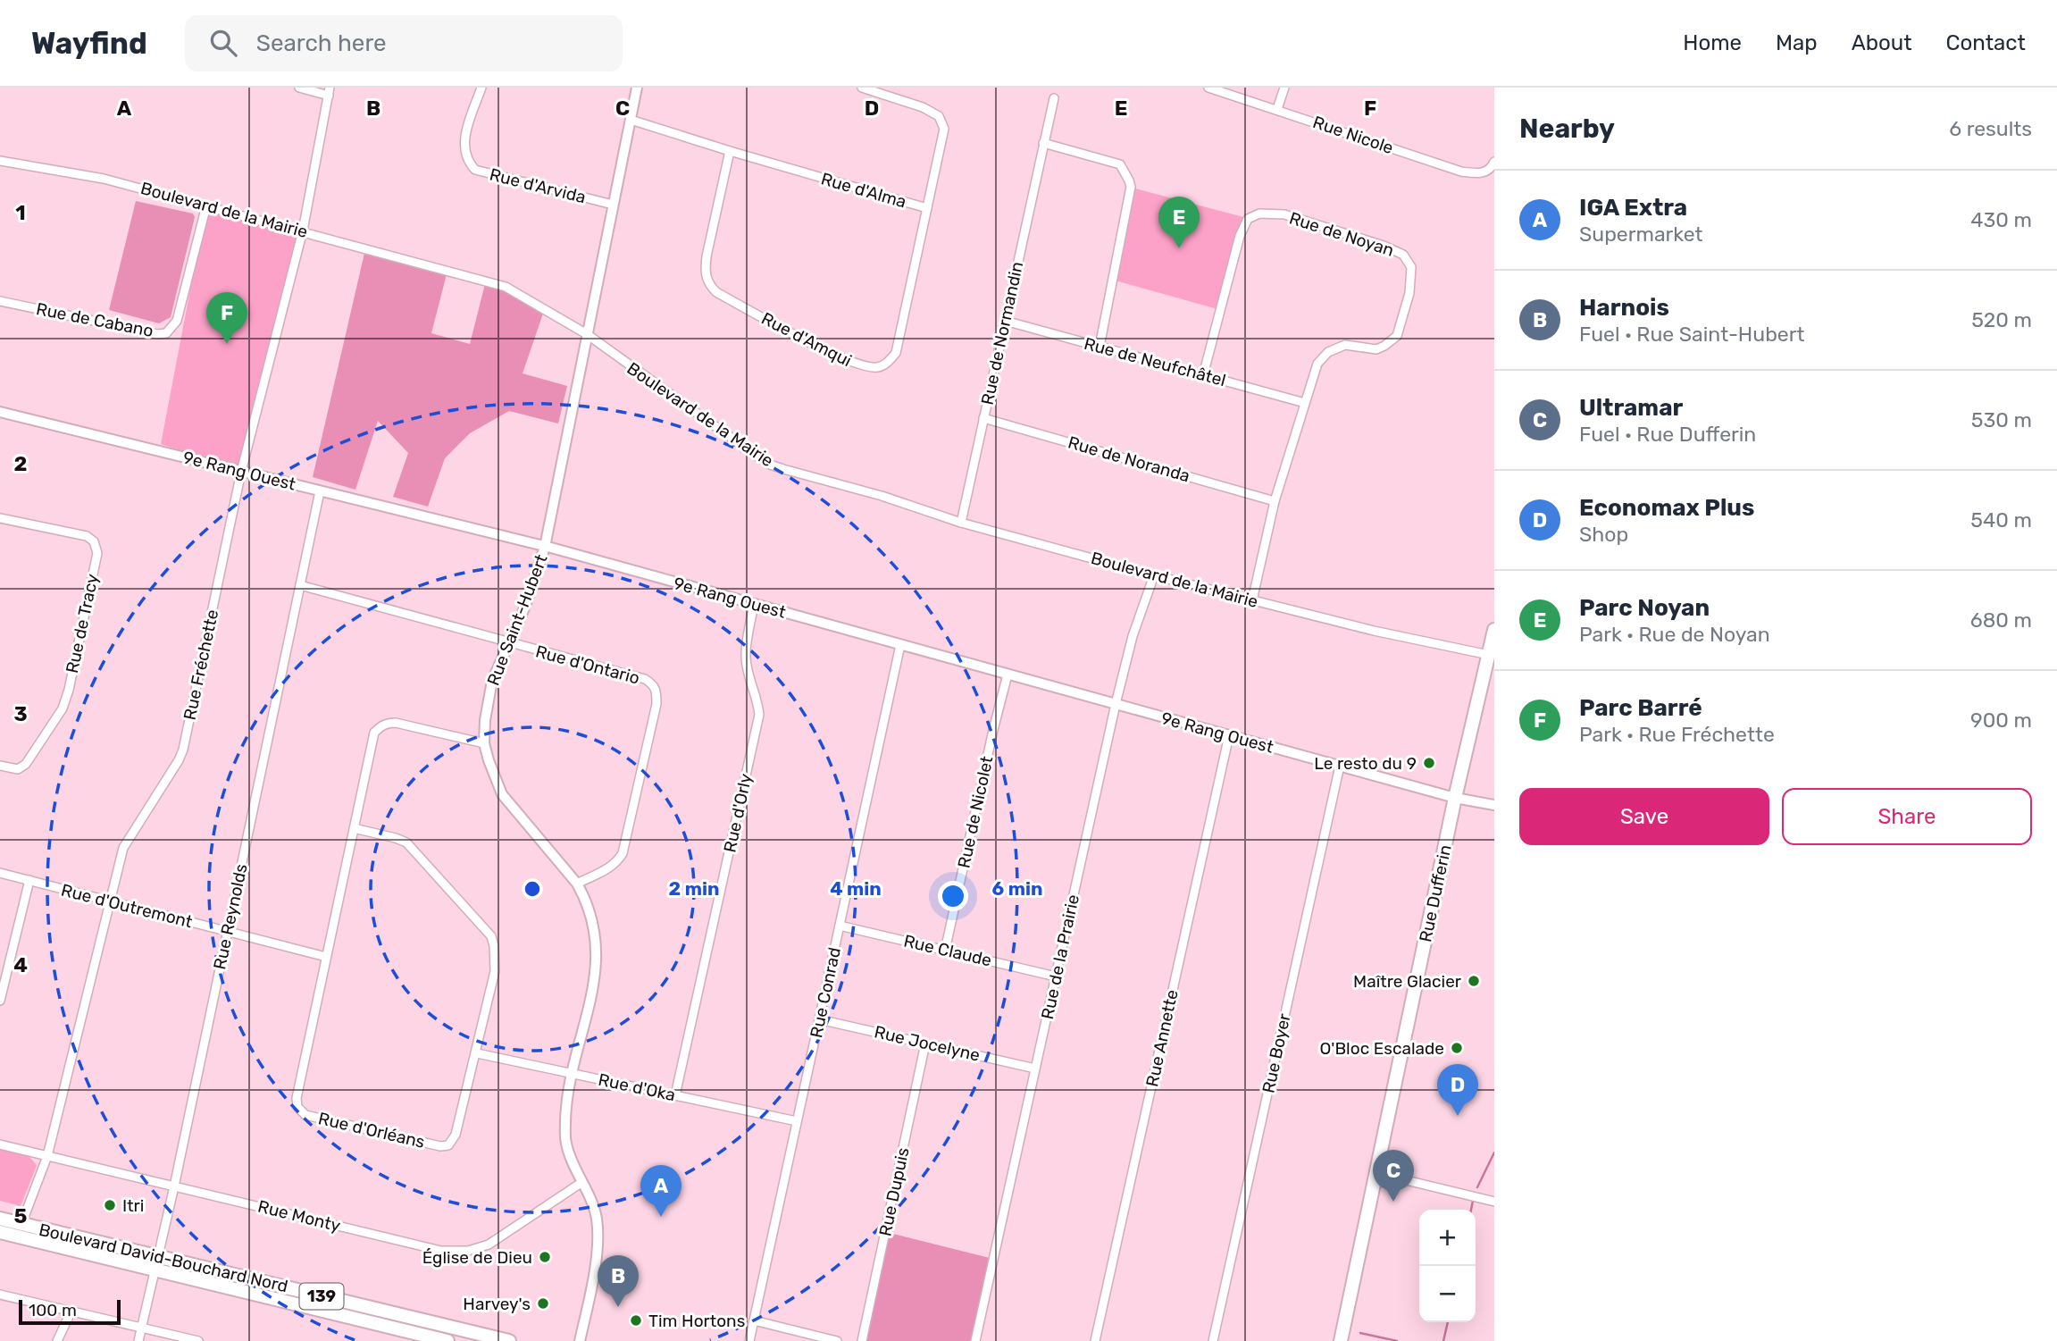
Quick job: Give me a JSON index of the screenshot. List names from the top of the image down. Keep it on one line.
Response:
{"streets":{"main road":["Rue Dufferin","Boulevard David-Bouchard Nord","139"],"street":["Rue Nicole","Rue d'Arvida","Rue d'Alma","Boulevard de la Mairie","Rue de Noyan","Rue de Cabano","Rue de Normandin","Rue d'Amqui","Rue de Neufchâtel","Rue de Noranda","9e Rang Ouest","Rue Saint-Hubert","Rue de Tracy","Rue Fréchette","Rue d'Ontario","Rue de Nicolet","Rue d'Orly","Rue d'Outremont","Rue Reynolds","Rue Claude","Rue de la Prairie","Rue Conrad","Rue Annette","Rue Jocelyne","Rue Boyer","Rue d'Oka","Rue d'Orléans","Rue Dupuis","Rue Monty"]},"crossings":[["Rue d'Arvida","Rue Saint-Hubert"],["Rue d'Alma","Rue d'Amqui"],["Rue d'Alma","Rue Saint-Hubert"],["Boulevard de la Mairie","Rue de Noyan"],["Boulevard de la Mairie","Rue de Cabano"],["Boulevard de la Mairie","Rue de Normandin"],["Boulevard de la Mairie","Rue Saint-Hubert"],["Boulevard de la Mairie","Rue Fréchette"],["Boulevard de la Mairie","Rue Dufferin"],["Boulevard de la Mairie","Rue de la Prairie"],["Rue de Noyan","Rue de Neufchâtel"],["Rue de Noyan","Rue de Noranda"],["Rue de Normandin","Rue de Neufchâtel"],["Rue de Normandin","Rue de Noranda"],["9e Rang Ouest","Rue Saint-Hubert"],["9e Rang Ouest","Rue Fréchette"],["9e Rang Ouest","Rue de Nicolet"],["9e Rang Ouest","Rue d'Orly"],["9e Rang Ouest","Rue Dufferin"],["9e Rang Ouest","Rue Reynolds"],["9e Rang Ouest","Rue de la Prairie"],["9e Rang Ouest","Rue Conrad"],["9e Rang Ouest","Rue Annette"],["9e Rang Ouest","Rue Boyer"],["Rue Saint-Hubert","Rue d'Ontario"],["Rue Saint-Hubert","Rue d'Oka"],["Rue Saint-Hubert","Rue d'Orléans"],["Rue Saint-Hubert","Rue Monty"],["Rue Fréchette","Rue d'Outremont"],["Rue Fréchette","Rue Monty"],["Rue Fréchette","Boulevard David-Bouchard Nord"],["Rue d'Ontario","Rue Reynolds"],["Rue de Nicolet","Rue Claude"],["Rue d'Orly","Rue d'Oka"],["Rue d'Outremont","Rue Reynolds"],["Rue d'Outremont","Rue d'Orléans"],["Rue Reynolds","Rue Monty"],["Rue Reynolds","Boulevard David-Bouchard Nord"],["Rue Claude","Rue de la Prairie"],["Rue Claude","Rue Conrad"],["Rue de la Prairie","Rue Jocelyne"],["Rue Conrad","Rue Jocelyne"],["Rue Conrad","Rue d'Oka"],["Rue Jocelyne","Rue Dupuis"],["Rue d'Oka","Rue d'Orléans"]],"places":["Le resto du 9","Maître Glacier","O'Bloc Escalade","Itri","Église de Dieu","Harvey's","Tim Hortons"],"scale_bar":"100 m","page":{"header":"Wayfind","search":"Search here","nav":["Home","Map","About","Contact"],"heading":["Nearby","6 results"],"list":[{"mark":"A","name":"IGA Extra","note":"Supermarket","value":"430 m"},{"mark":"B","name":"Harnois","note":"Fuel · Rue Saint-Hubert","value":"520 m"},{"mark":"C","name":"Ultramar","note":"Fuel · Rue Dufferin","value":"530 m"},{"mark":"D","name":"Economax Plus","note":"Shop","value":"540 m"},{"mark":"E","name":"Parc Noyan","note":"Park · Rue de Noyan","value":"680 m"},{"mark":"F","name":"Parc Barré","note":"Park · Rue Fréchette","value":"900 m"}],"pins":["E","F","D","C","A","B"],"buttons":["Save","Share"],"map_buttons":["+","−"],"scale":"100 m"},"grid":{"columns":["A","B","C","D","E","F"],"rows":["1","2","3","4","5"]},"rings":["2 min","4 min","6 min"]}
